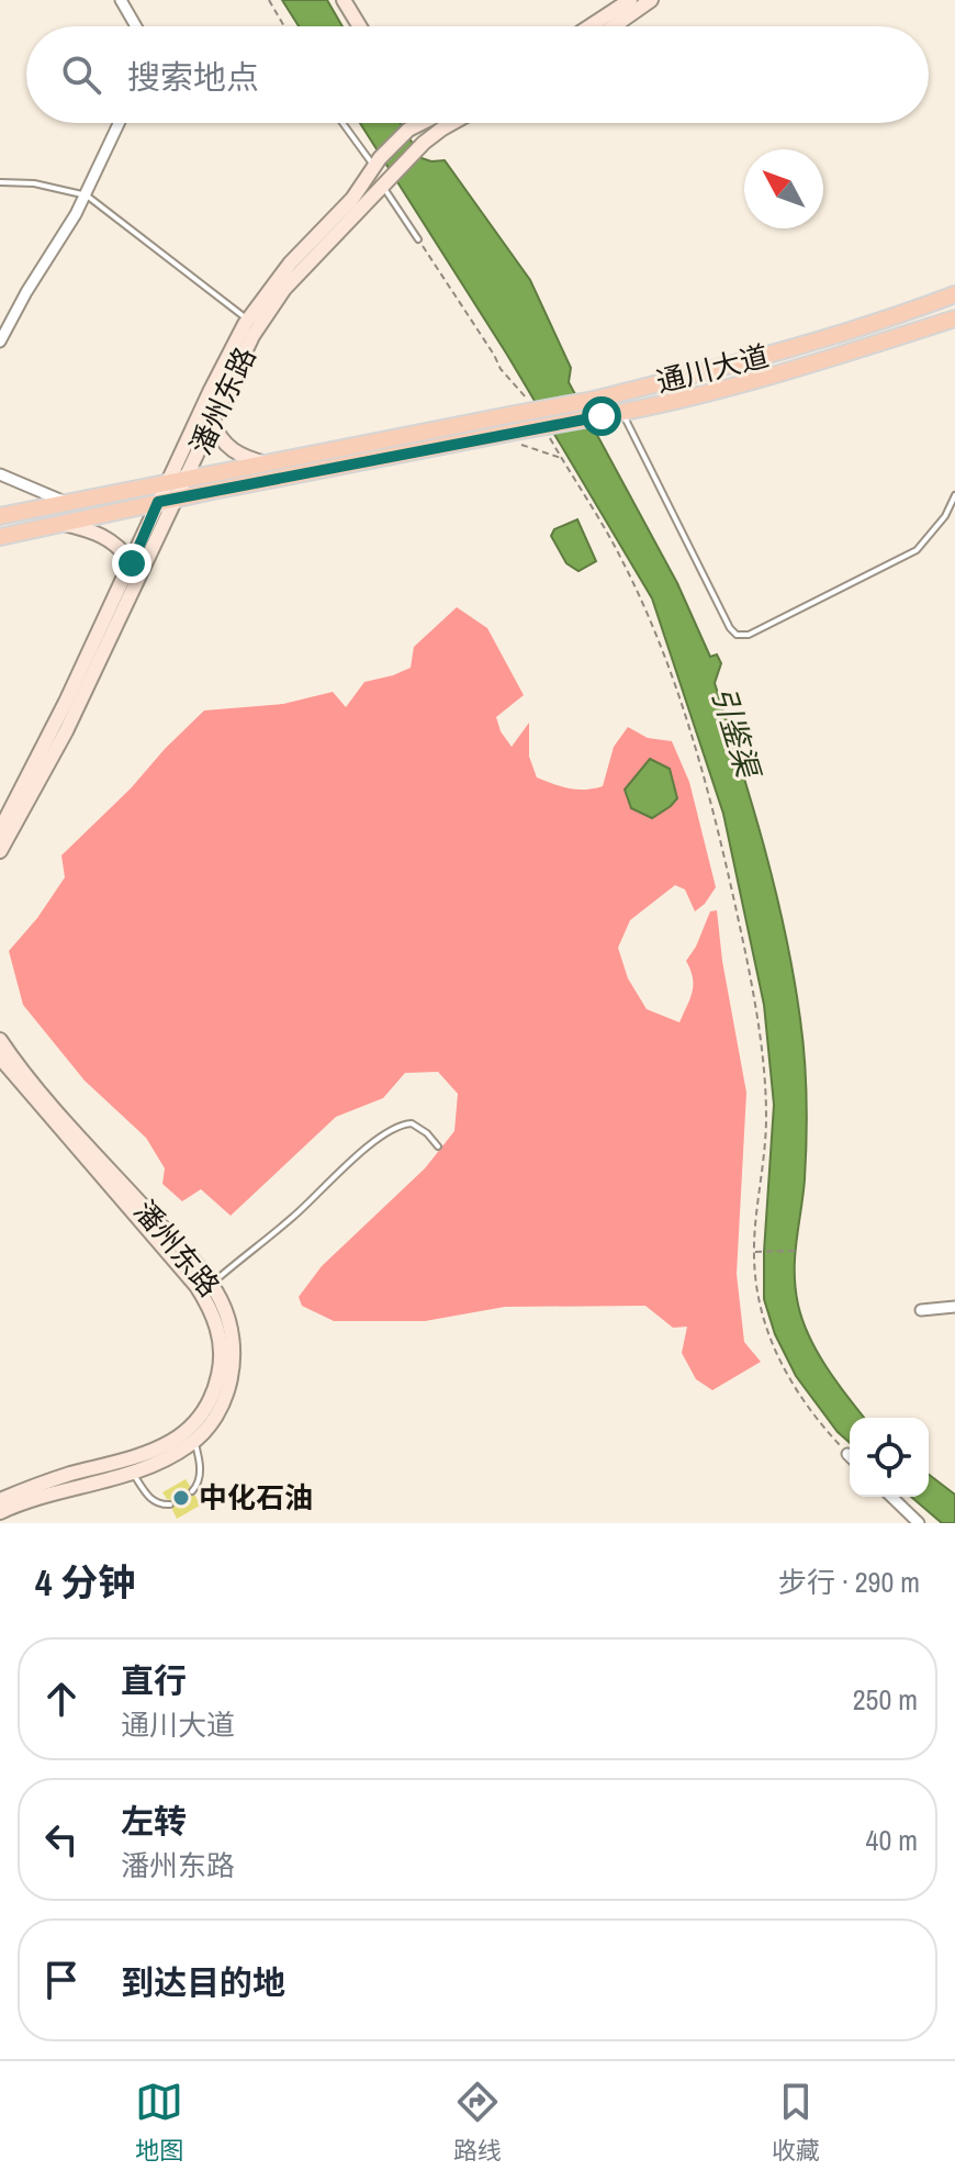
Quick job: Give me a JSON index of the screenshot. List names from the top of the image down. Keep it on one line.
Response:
{"streets":{"main road":["通川大道","潘州东路"]},"crossings":[["通川大道","潘州东路"]],"water":["引鉴渠"],"places":["中化石油"],"north":"top left","page":{"search":"搜索地点","heading":["4 分钟","步行 · 290 m"],"list":[["直行","通川大道","250 m"],["左转","潘州东路","40 m"],"到达目的地"],"nav":["地图","路线","收藏"]}}
